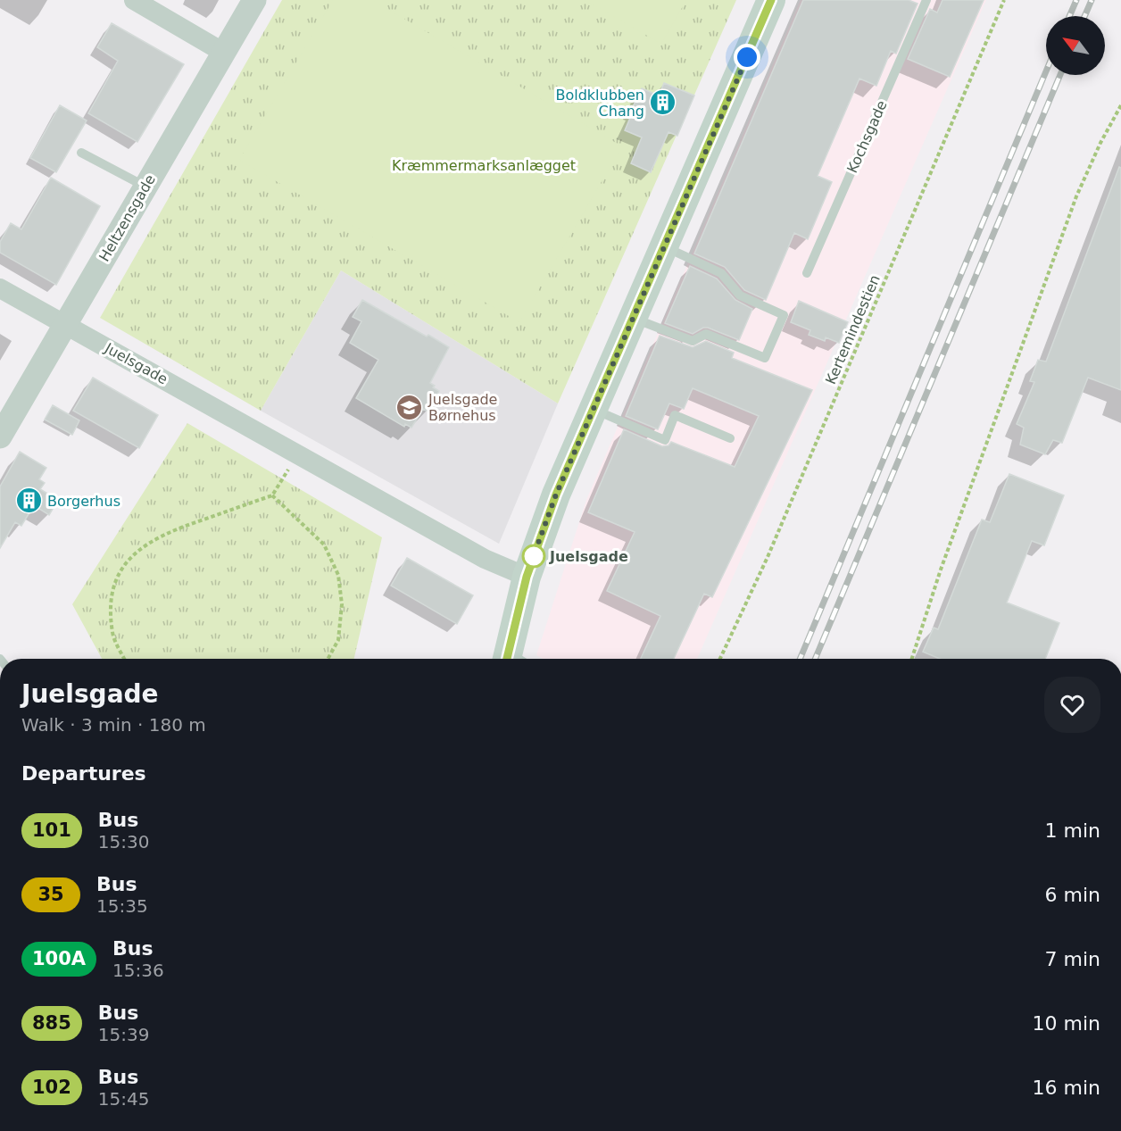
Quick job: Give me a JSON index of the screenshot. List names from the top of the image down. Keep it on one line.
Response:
{"streets":{"street":["Heltzensgade","Juelsgade"],"lane":["Kochsgade"],"path":["Kertemindestien"]},"crossings":[["Heltzensgade","Juelsgade"]],"parks":["Kræmmermarksanlægget"],"places":{"building":["Boldklubben Chang","Borgerhus"],"school or university":["Juelsgade Børnehus"],"other":["Juelsgade"]},"lines":["bus line 101"],"north":"top left","page":{"heading":[["Juelsgade","Walk · 3 min · 180 m"],"Departures"],"list":[{"mark":"101","name":"Bus","note":"15:30","value":"1 min"},{"mark":"35","name":"Bus","note":"15:35","value":"6 min"},{"mark":"100A","name":"Bus","note":"15:36","value":"7 min"},{"mark":"885","name":"Bus","note":"15:39","value":"10 min"},{"mark":"102","name":"Bus","note":"15:45","value":"16 min"}]}}
